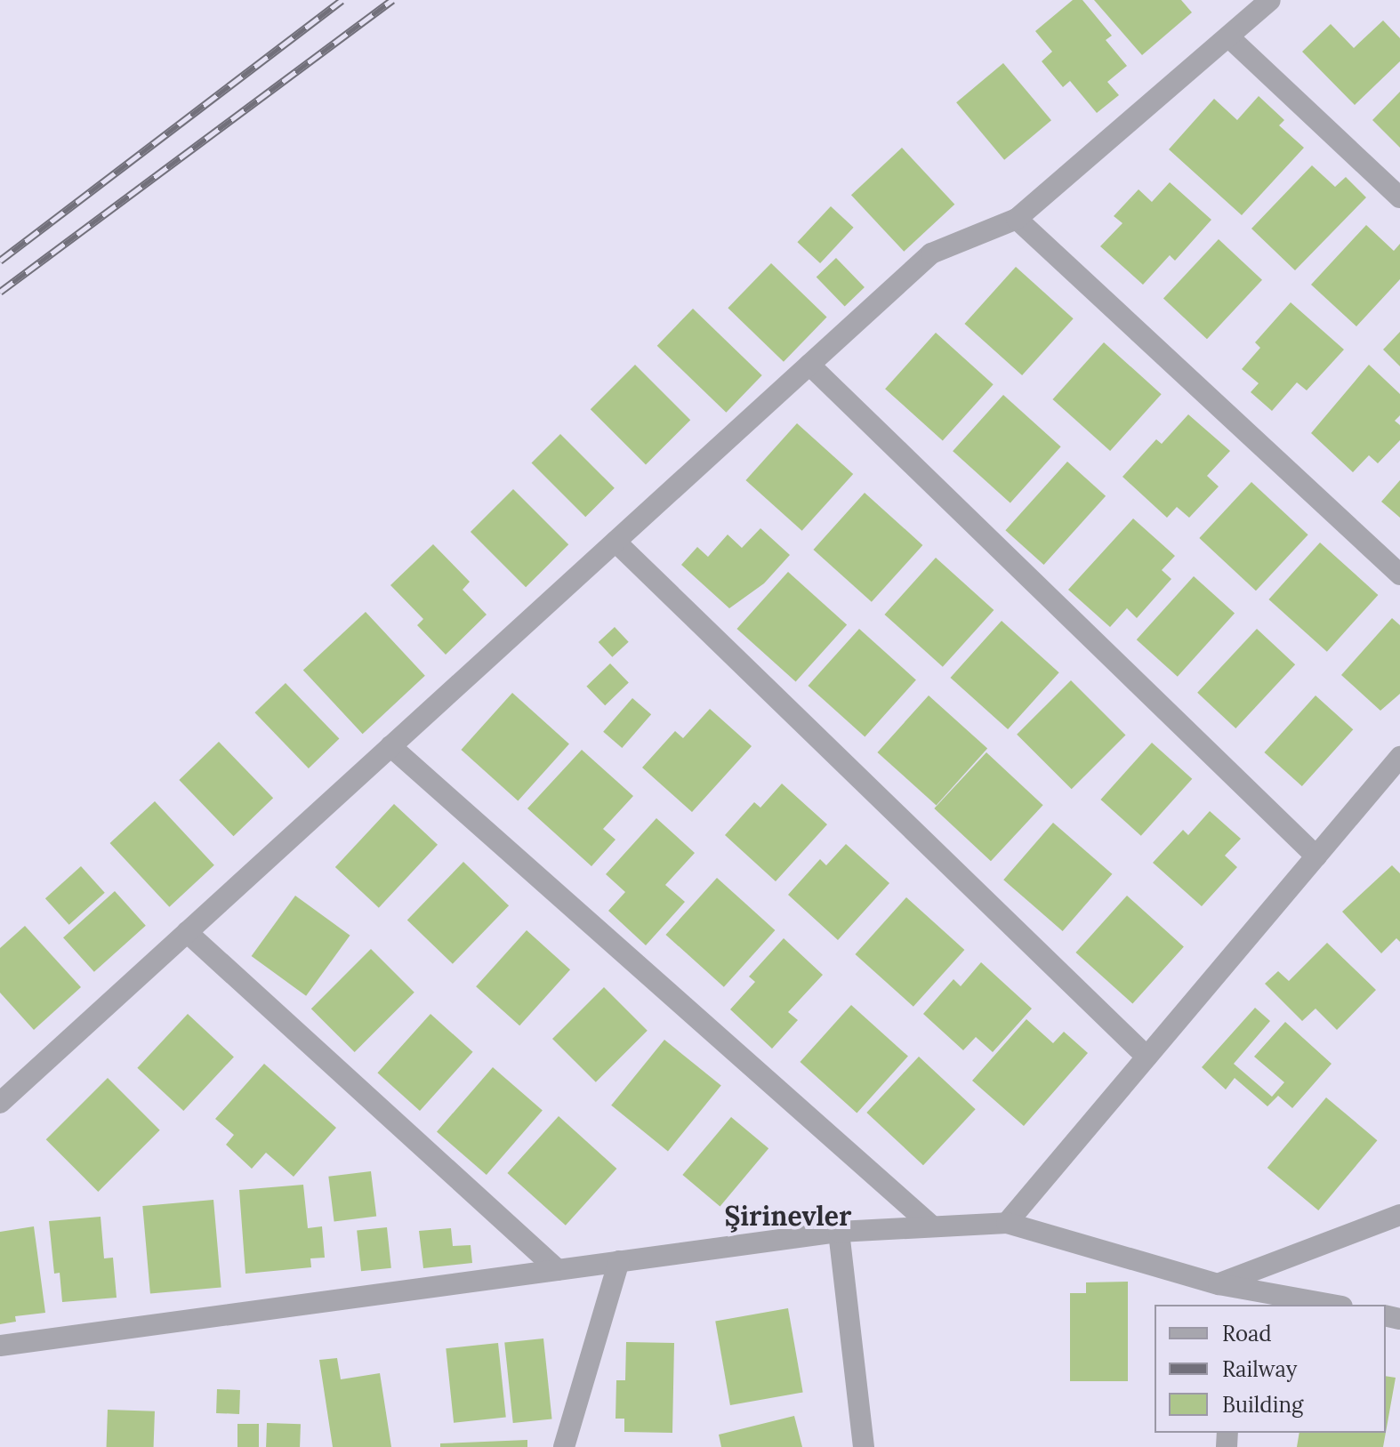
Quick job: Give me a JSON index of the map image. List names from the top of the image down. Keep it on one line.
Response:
{"districts":["Şirinevler"],"legend":["Road","Railway","Building"]}
